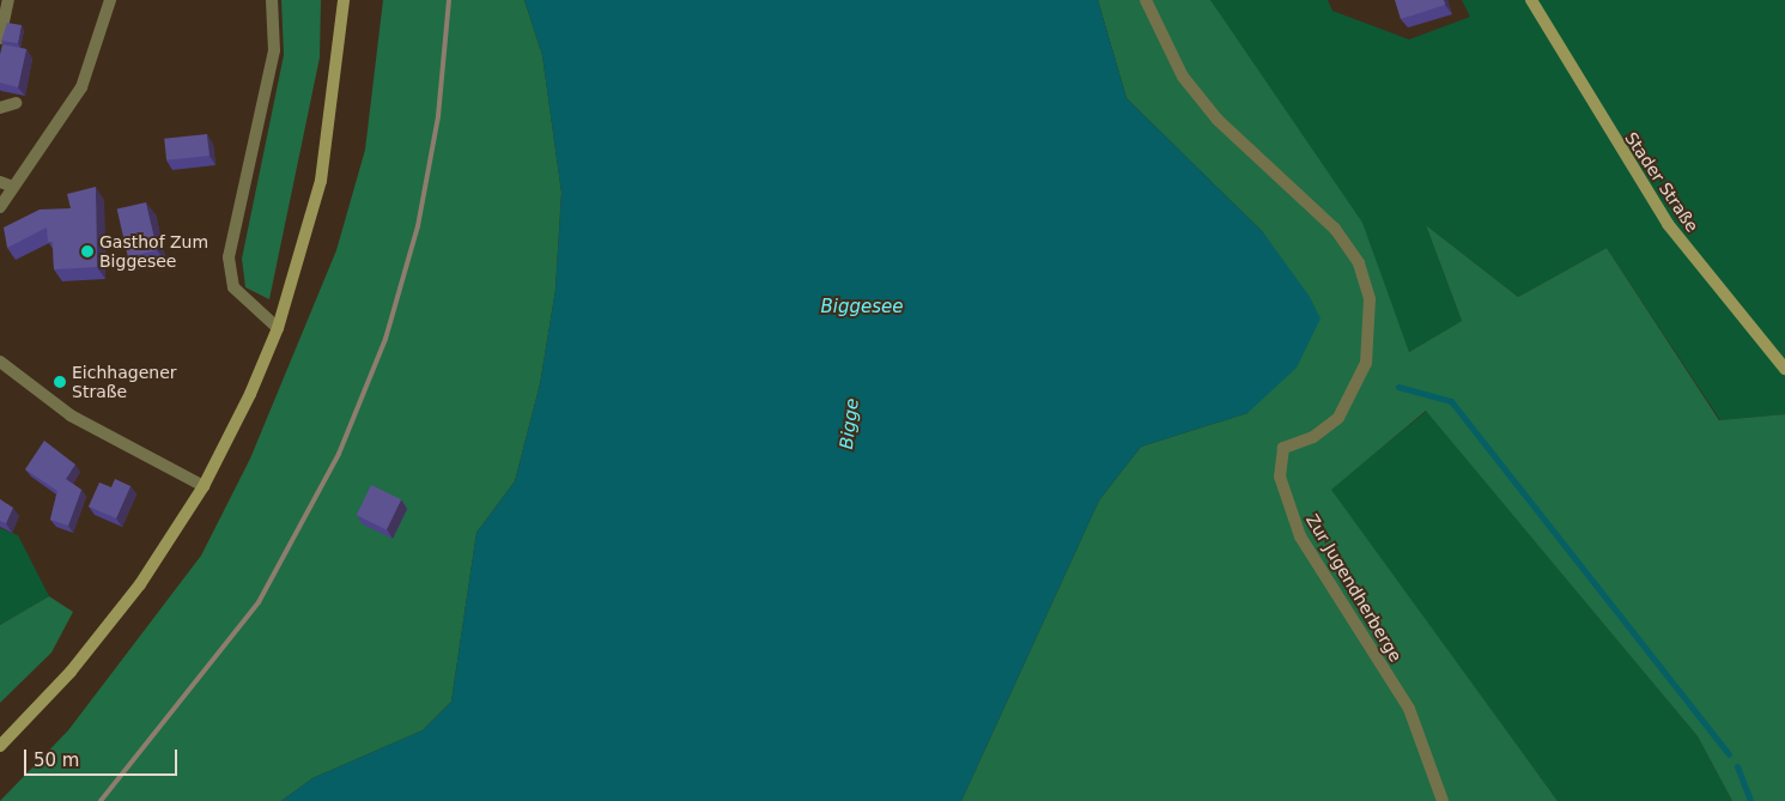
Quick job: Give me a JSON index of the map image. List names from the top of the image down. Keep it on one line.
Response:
{"streets":{"main road":["Stader Straße"],"street":["Zur Jugendherberge"]},"water":["Biggesee","Bigge"],"places":["Gasthof Zum Biggesee","Eichhagener Straße"],"scale_bar":"50 m"}
